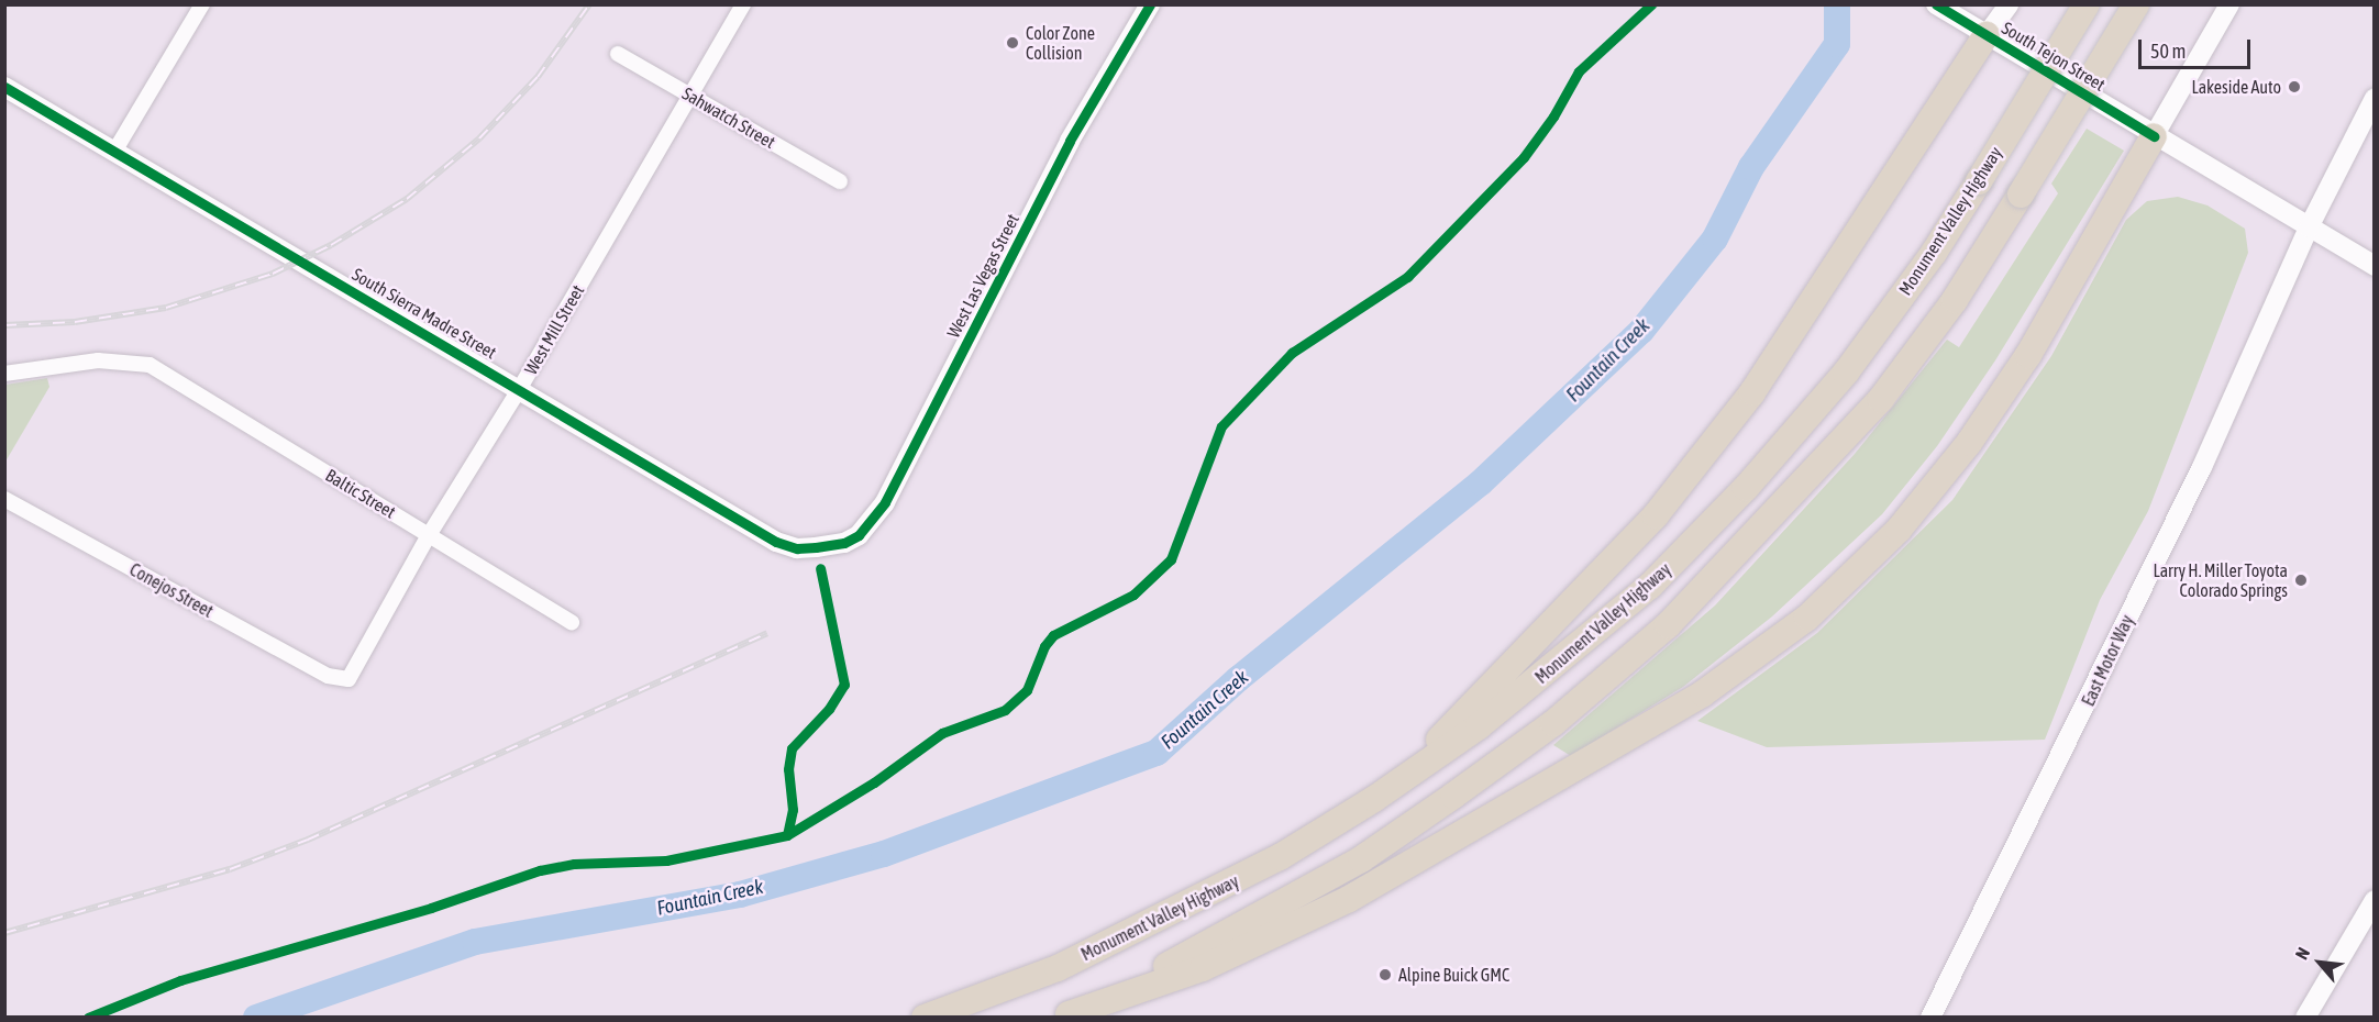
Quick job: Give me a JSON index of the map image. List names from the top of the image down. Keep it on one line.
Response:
{"streets":{"highway":["Monument Valley Highway"],"street":["South Tejon Street","Sahwatch Street","West Las Vegas Street","South Sierra Madre Street","West Mill Street","Baltic Street","Conejos Street","East Motor Way"]},"crossings":[["South Tejon Street","East Motor Way"],["Sahwatch Street","West Mill Street"],["West Las Vegas Street","South Sierra Madre Street"],["South Sierra Madre Street","West Mill Street"],["West Mill Street","Baltic Street"],["West Mill Street","Conejos Street"]],"water":["Fountain Creek"],"places":["Color Zone Collision","Lakeside Auto","Larry H. Miller Toyota Colorado Springs","Alpine Buick GMC"],"scale_bar":"50 m","north":"top left"}
